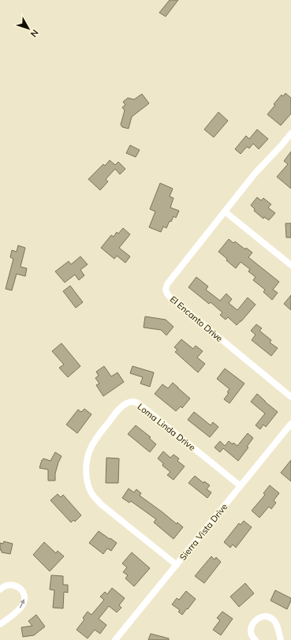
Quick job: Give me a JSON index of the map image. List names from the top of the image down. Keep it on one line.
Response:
{"streets":{"street":["El Encanto Drive","Loma Linda Drive","Sierra Vista Drive"]},"crossings":[["Loma Linda Drive","Sierra Vista Drive"]],"north":"bottom right"}
